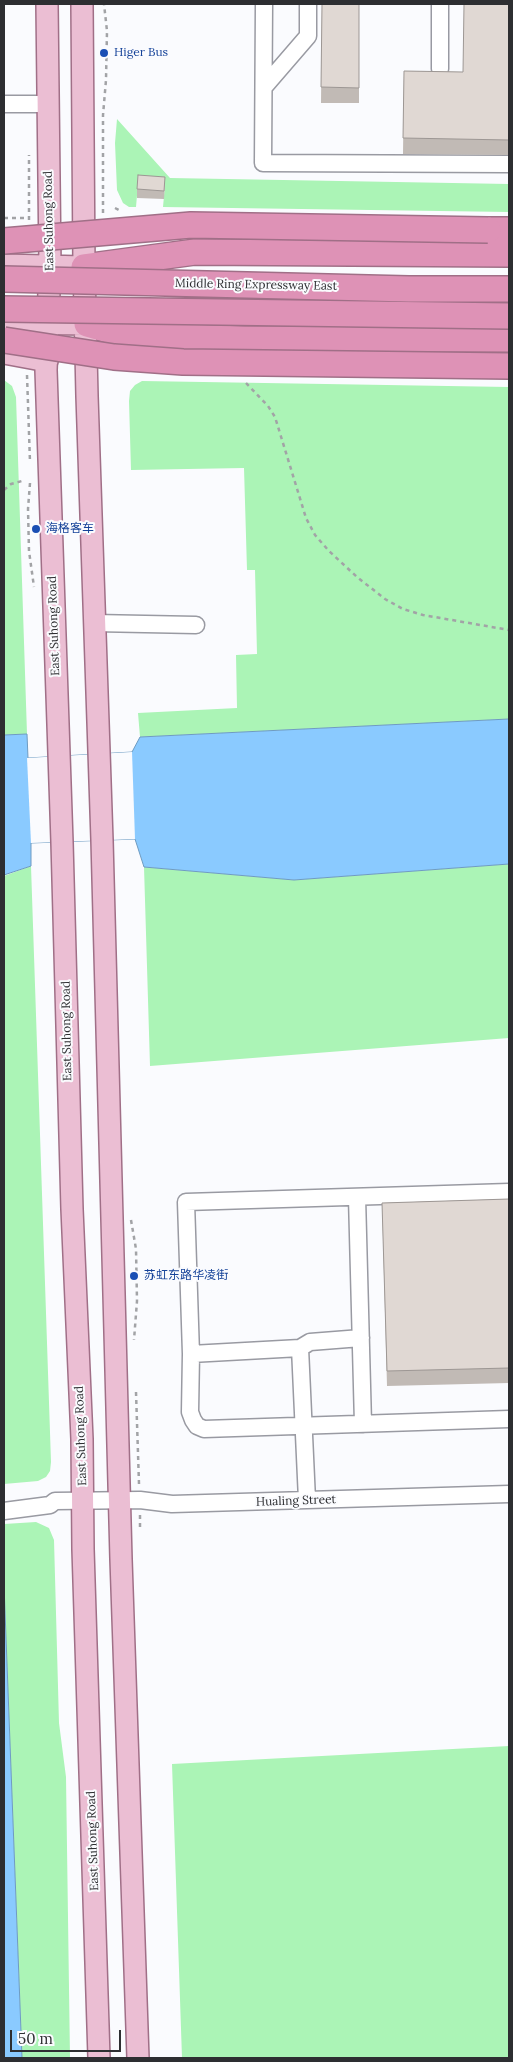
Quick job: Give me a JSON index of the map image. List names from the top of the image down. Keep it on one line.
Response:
{"streets":{"highway":["Middle Ring Expressway East"],"main road":["East Suhong Road"],"street":["Hualing Street"]},"crossings":[["East Suhong Road","Hualing Street"]],"places":["Higer Bus","海格客车","苏虹东路华凌街"],"scale_bar":"50 m"}
